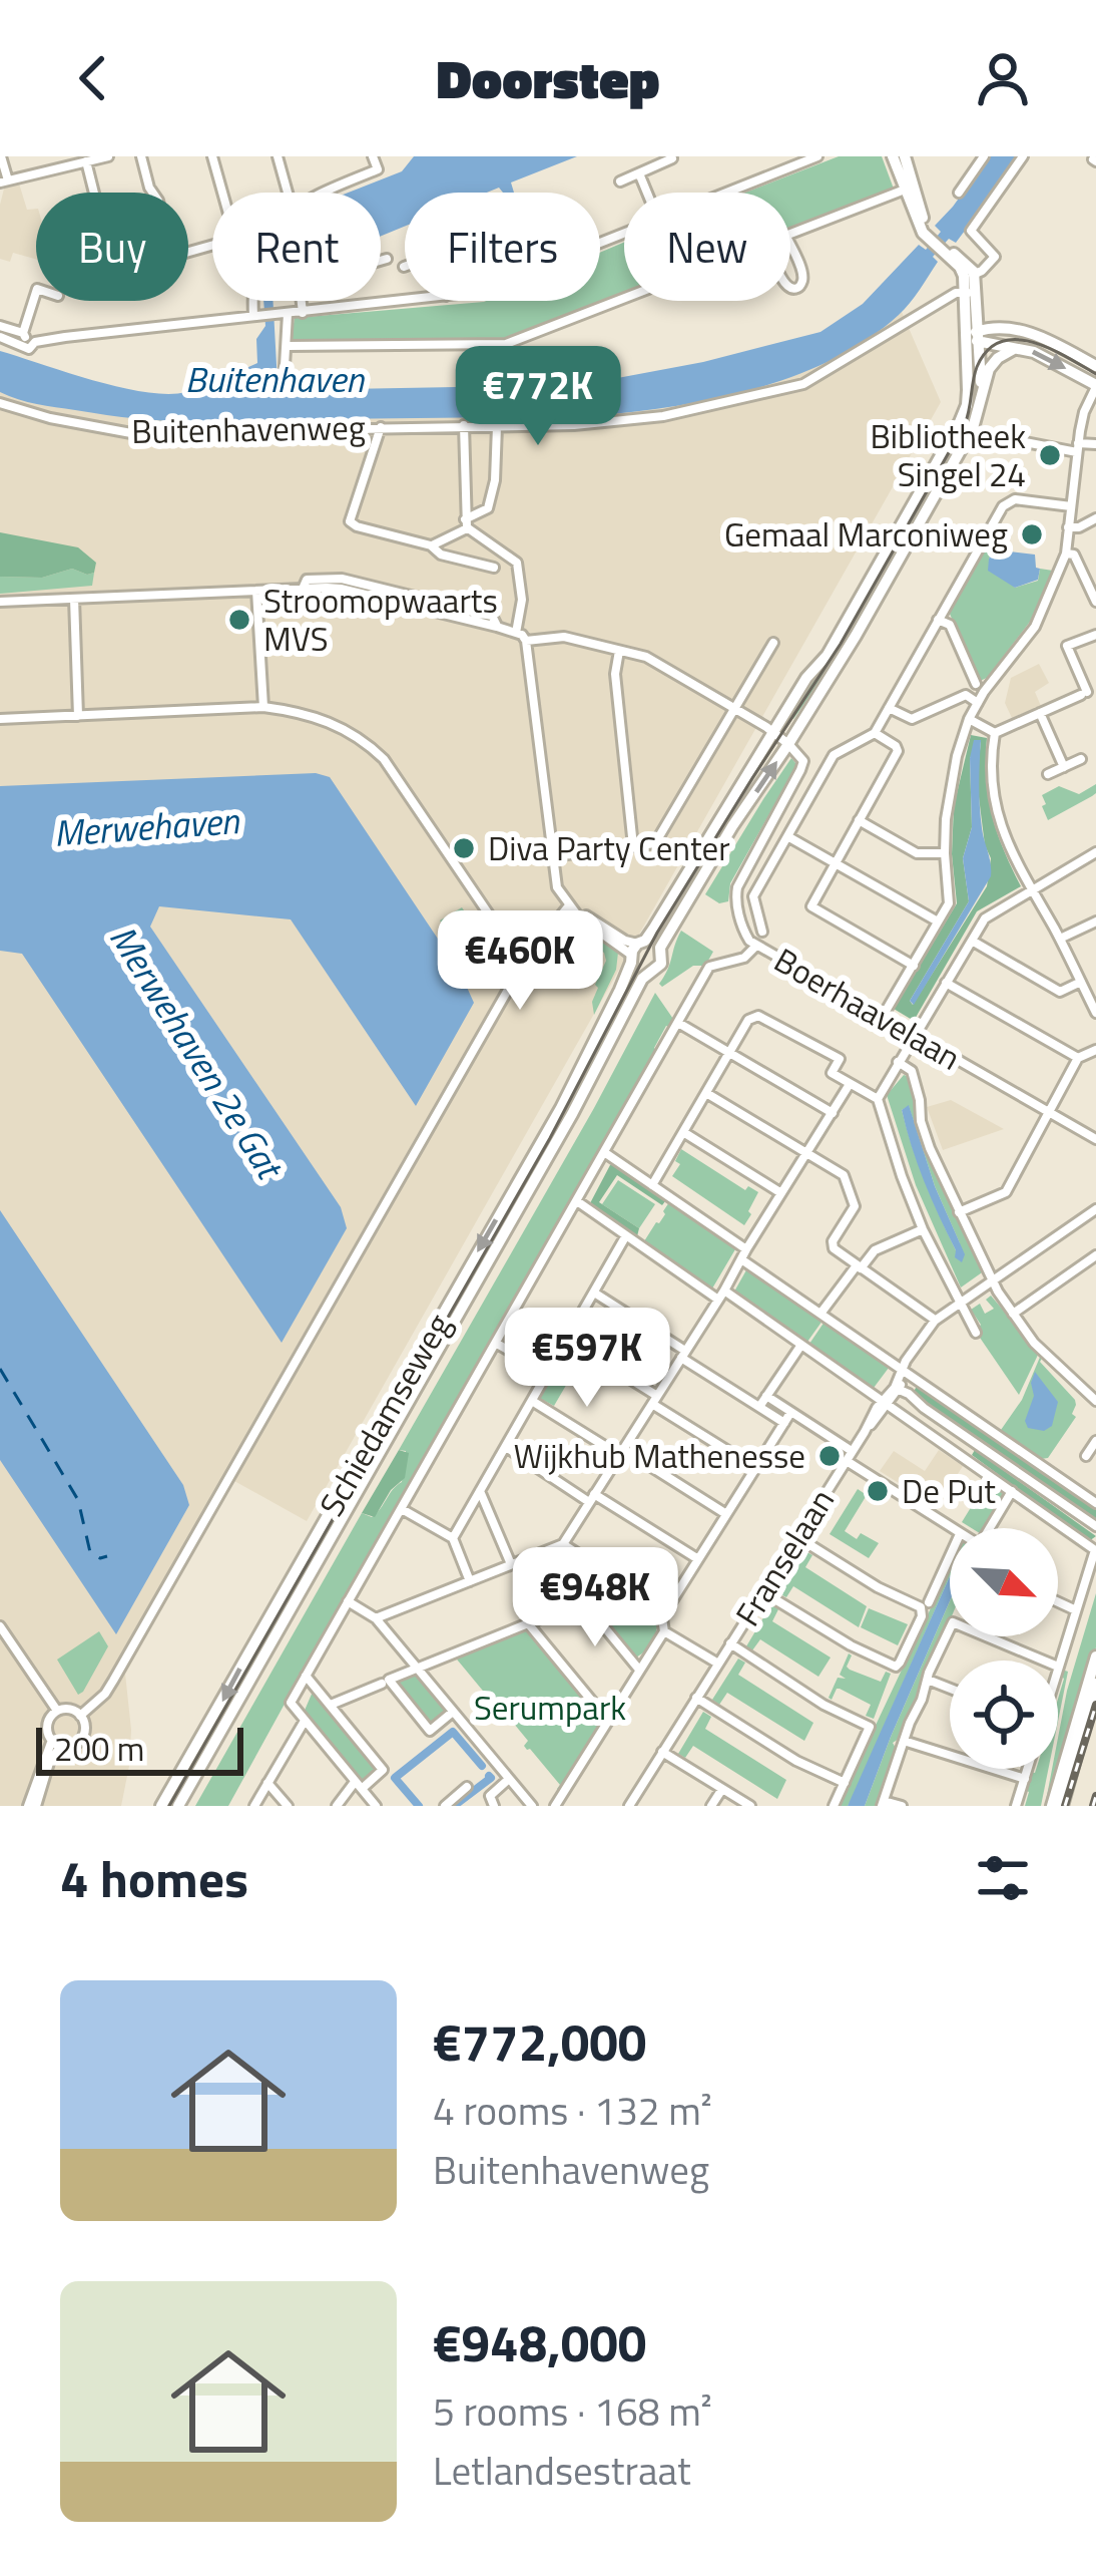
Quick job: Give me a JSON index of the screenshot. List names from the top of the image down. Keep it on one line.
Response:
{"streets":{"main road":["Schiedamseweg"],"street":["Buitenhavenweg","Boerhaavelaan","Franselaan"]},"water":["Buitenhaven","Merwehaven","Merwehaven 2e Gat"],"parks":["Serumpark"],"places":["Bibliotheek Singel 24","Gemaal Marconiweg","Stroomopwaarts MVS","Diva Party Center","Wijkhub Mathenesse","De Put"],"scale_bar":"200 m","north":"bottom right","page":{"header":"Doorstep","chip":["Buy","Rent","Filters","New"],"price":["€772K","€460K","€597K","€948K"],"scale":"200 m","heading":"4 homes","list":[{"name":"€772,000","note":"4 rooms · 132 m² · Buitenhavenweg"},{"name":"€948,000","note":"5 rooms · 168 m² · Letlandsestraat"}]}}
